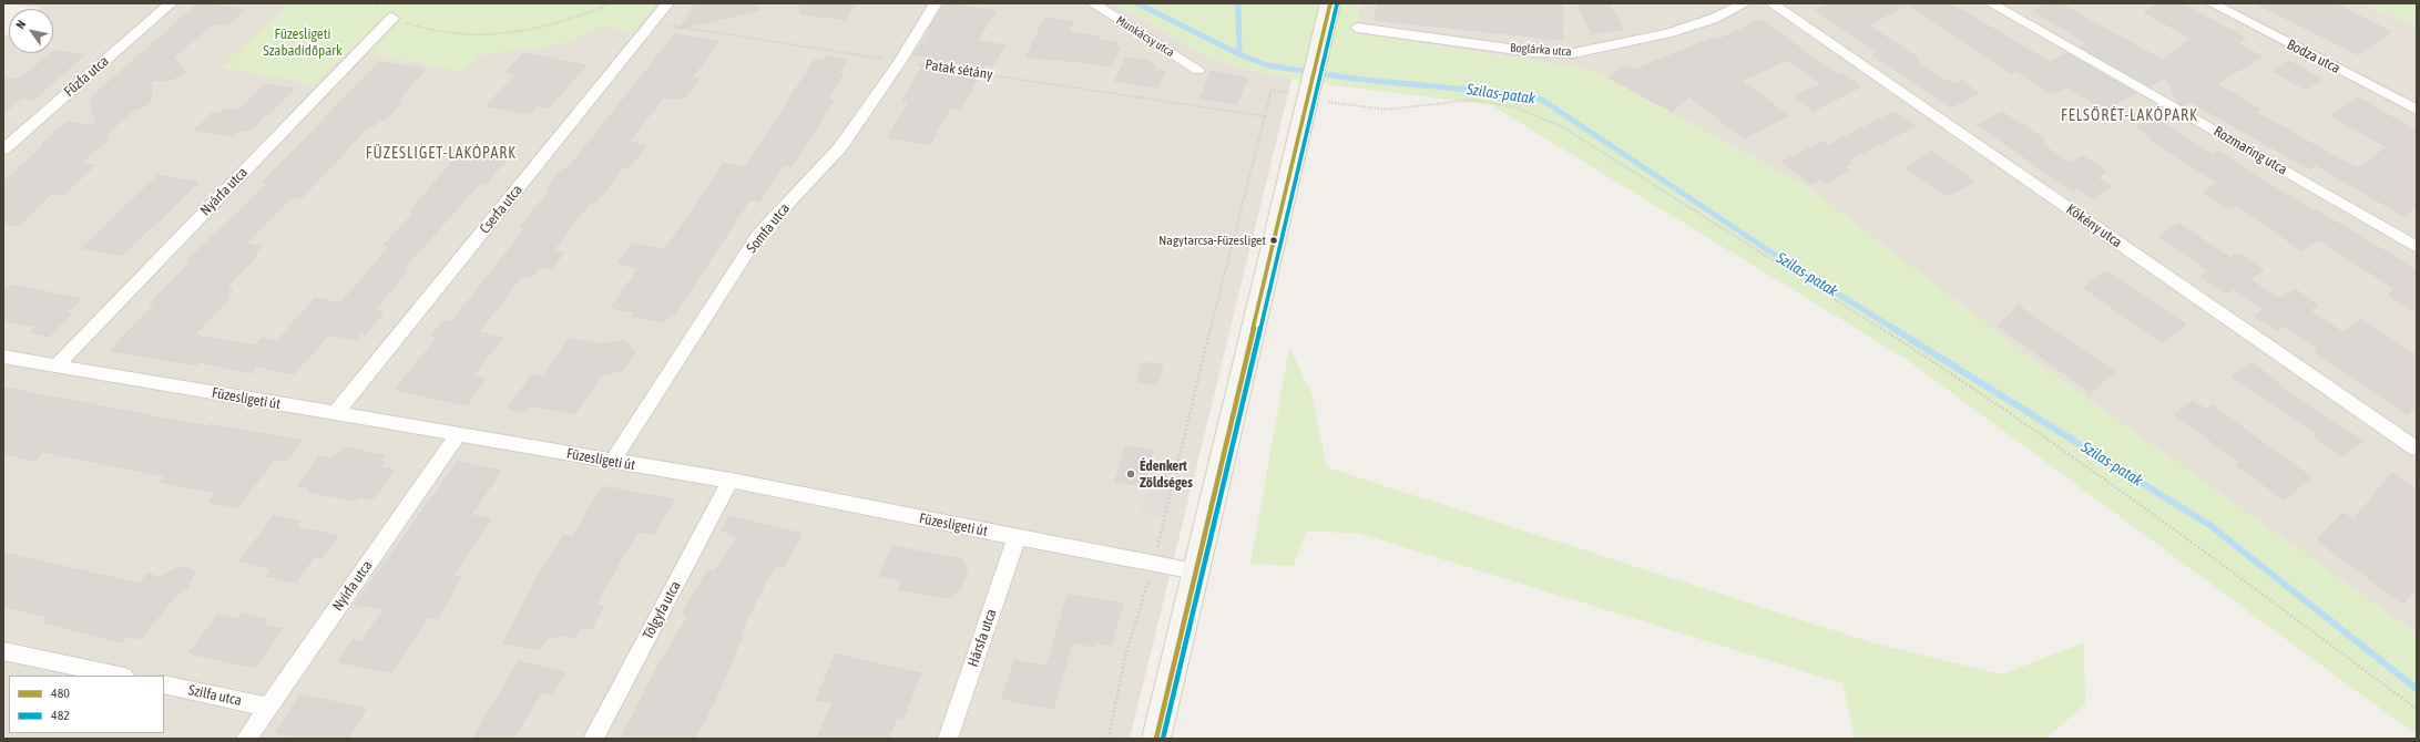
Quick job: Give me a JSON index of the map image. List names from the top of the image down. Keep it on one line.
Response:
{"streets":{"street":["Munkácsy utca","Boglárka utca","Bodza utca","Fűzfa utca","Rozmaring utca","Nyárfa utca","Cserfa utca","Kökény utca","Somfa utca","Füzesligeti út","Nyírfa utca","Tölgyfa utca","Hársfa utca","Szilfa utca"],"path":["Patak sétány"]},"crossings":[["Patak sétány","Cserfa utca"],["Patak sétány","Somfa utca"],["Nyárfa utca","Füzesligeti út"],["Cserfa utca","Füzesligeti út"],["Somfa utca","Füzesligeti út"],["Füzesligeti út","Nyírfa utca"],["Füzesligeti út","Tölgyfa utca"],["Füzesligeti út","Hársfa utca"],["Nyírfa utca","Szilfa utca"]],"districts":["FELSŐRÉT-LAKÓPARK","FÜZESLIGET-LAKÓPARK"],"water":["Szilas-patak"],"parks":["Füzesligeti Szabadidőpark"],"places":["Nagytarcsa-Füzesliget","Édenkert Zöldséges"],"lines":["transit line 480","transit line 482"],"legend":["480","482"],"north":"top left"}
